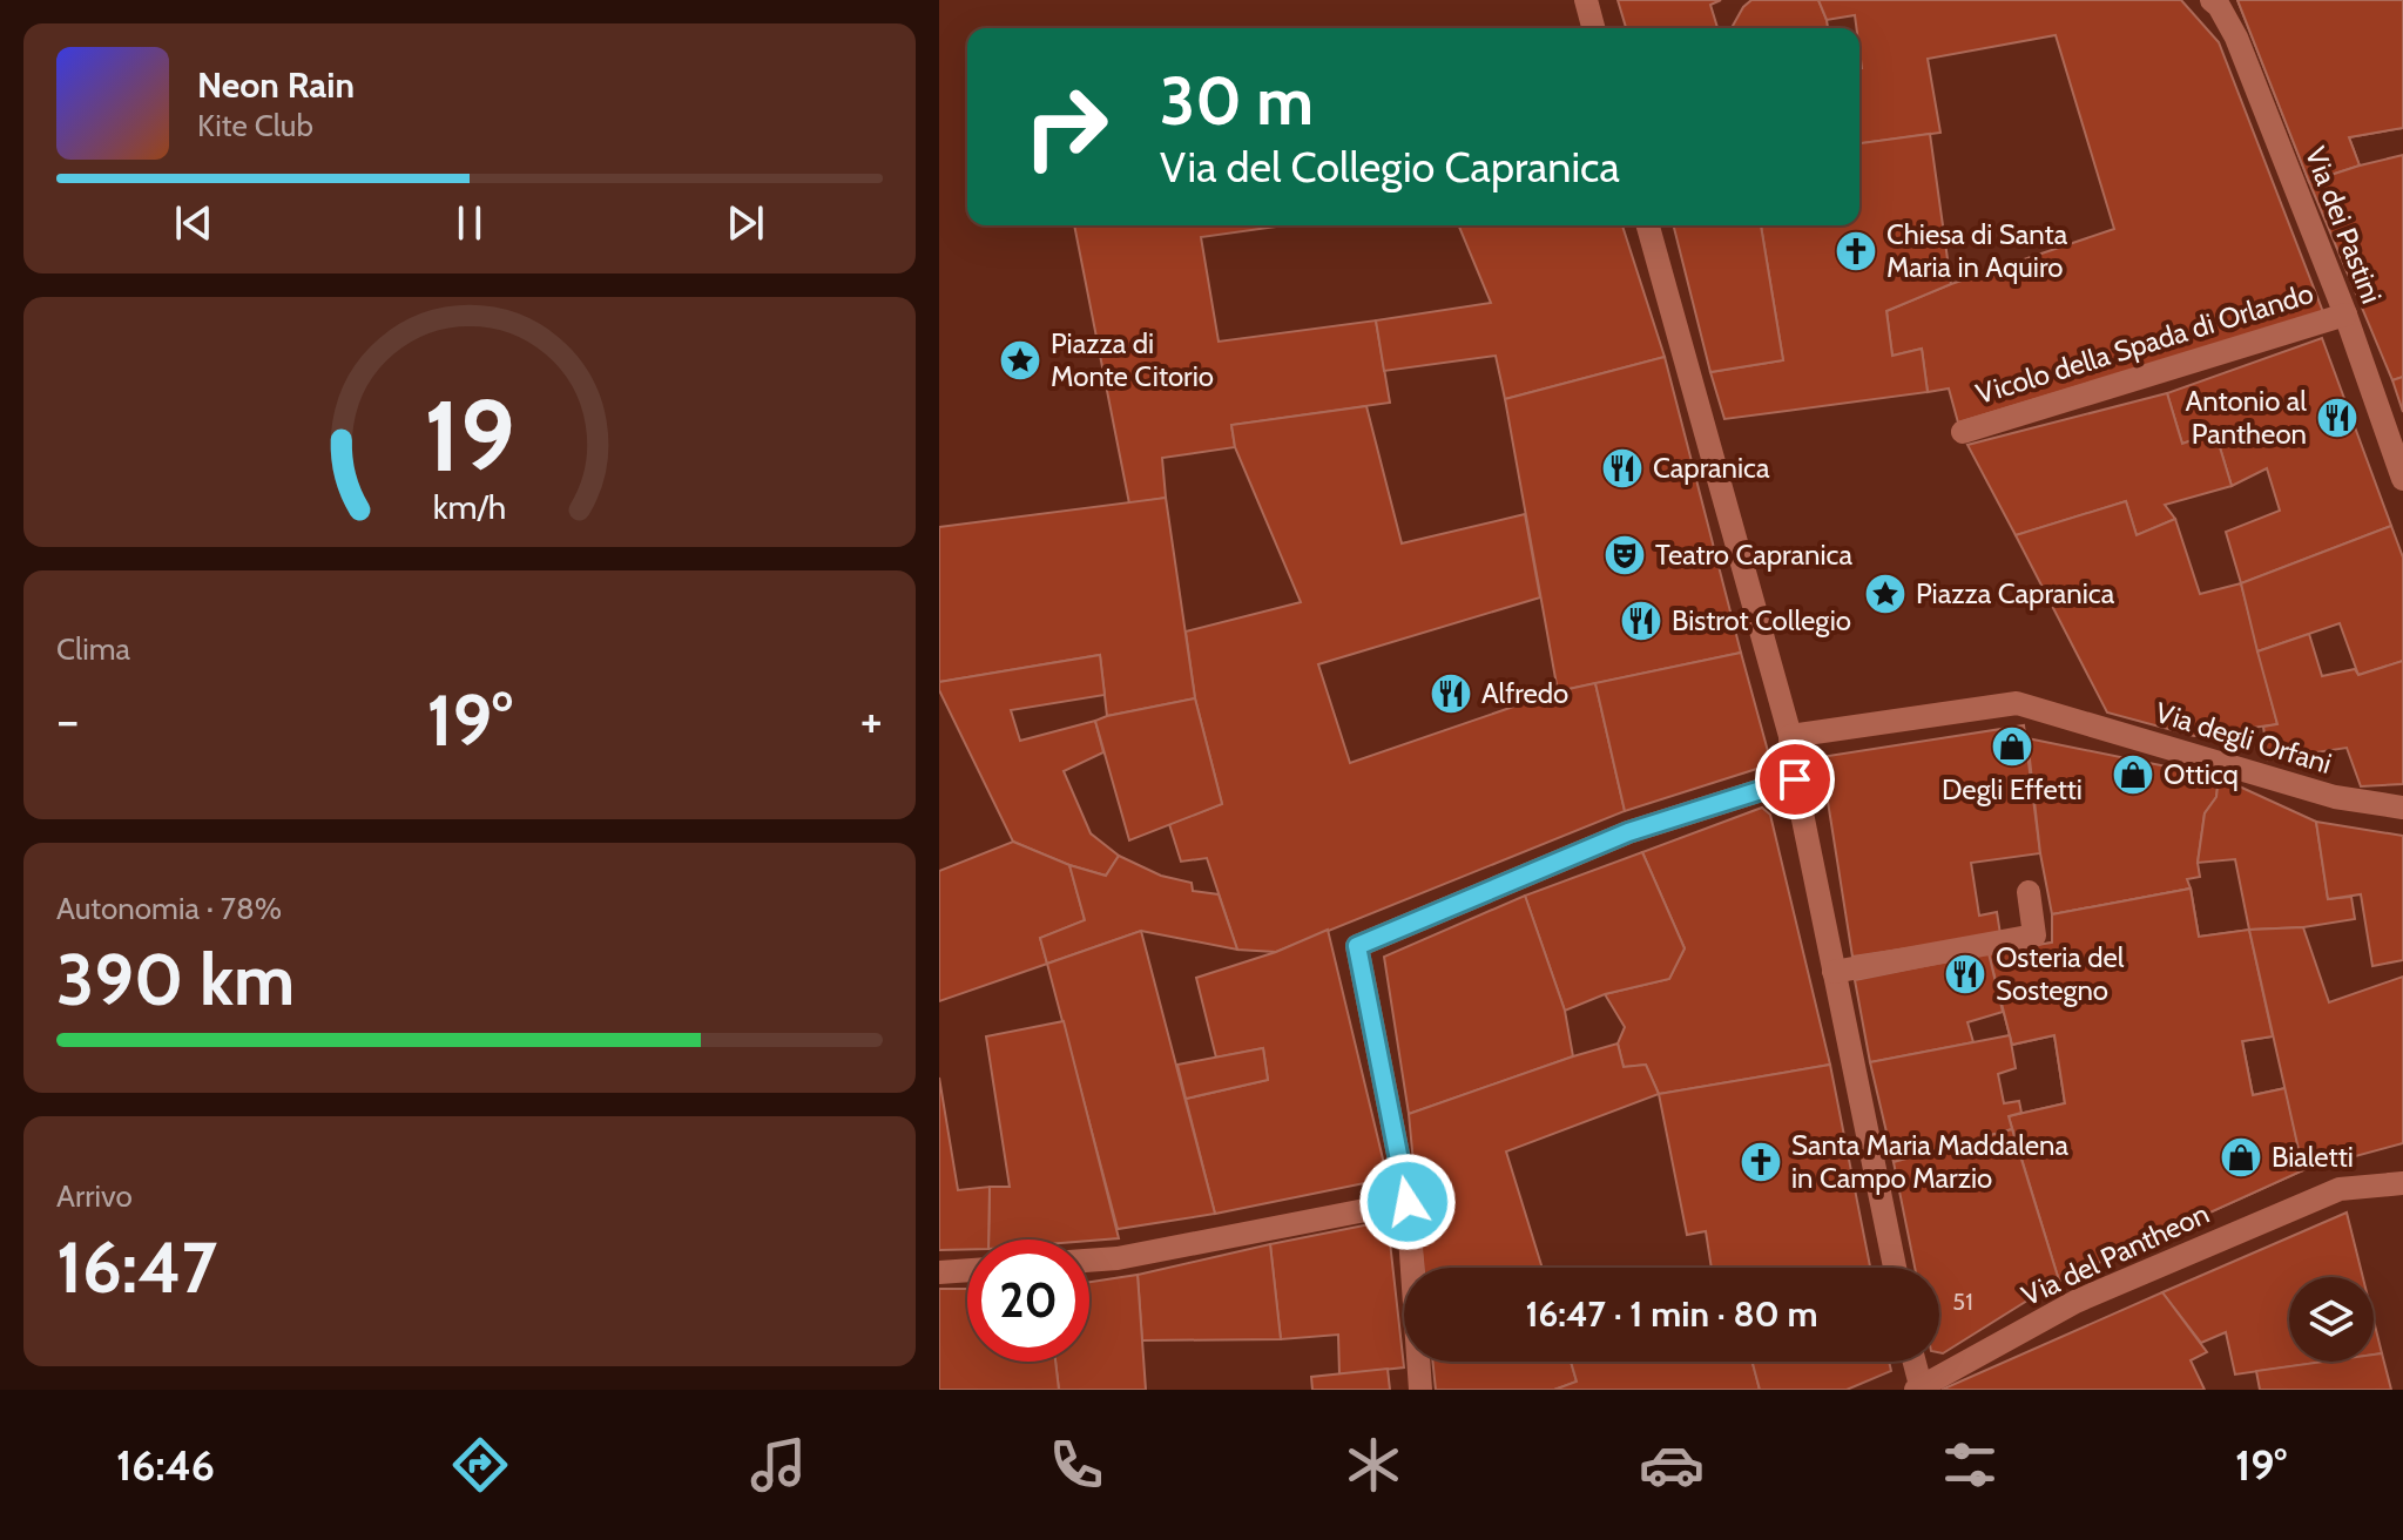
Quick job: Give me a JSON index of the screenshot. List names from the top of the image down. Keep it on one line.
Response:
{"streets":{"street":["Via dei Pastini","Vicolo della Spada di Orlando","Via degli Orfani","Via del Pantheon"]},"crossings":[["Via dei Pastini","Vicolo della Spada di Orlando"]],"places":{"church":["Chiesa di Santa Maria in Aquiro","Santa Maria Maddalena in Campo Marzio"],"place":["Piazza di Monte Citorio","Piazza Capranica"],"restaurant":["Antonio al Pantheon","Capranica","Bistrot Collegio","Alfredo","Osteria del Sostegno"],"theatre":["Teatro Capranica"],"shop":["Degli Effetti","Otticq","Bialetti"]},"house_numbers":["51"],"page":{"turn":["30 m","Via del Collegio Capranica"],"song":["Neon Rain","Kite Club"],"tile":["Clima",["Autonomia · 78%","390 km"],["Arrivo","16:47"]],"heat":["−","19°","+"],"limit":"20","trip":"16:47 · 1 min · 80 m","tabs":["16:46","19°"],"gauge":["19","km/h"]}}
